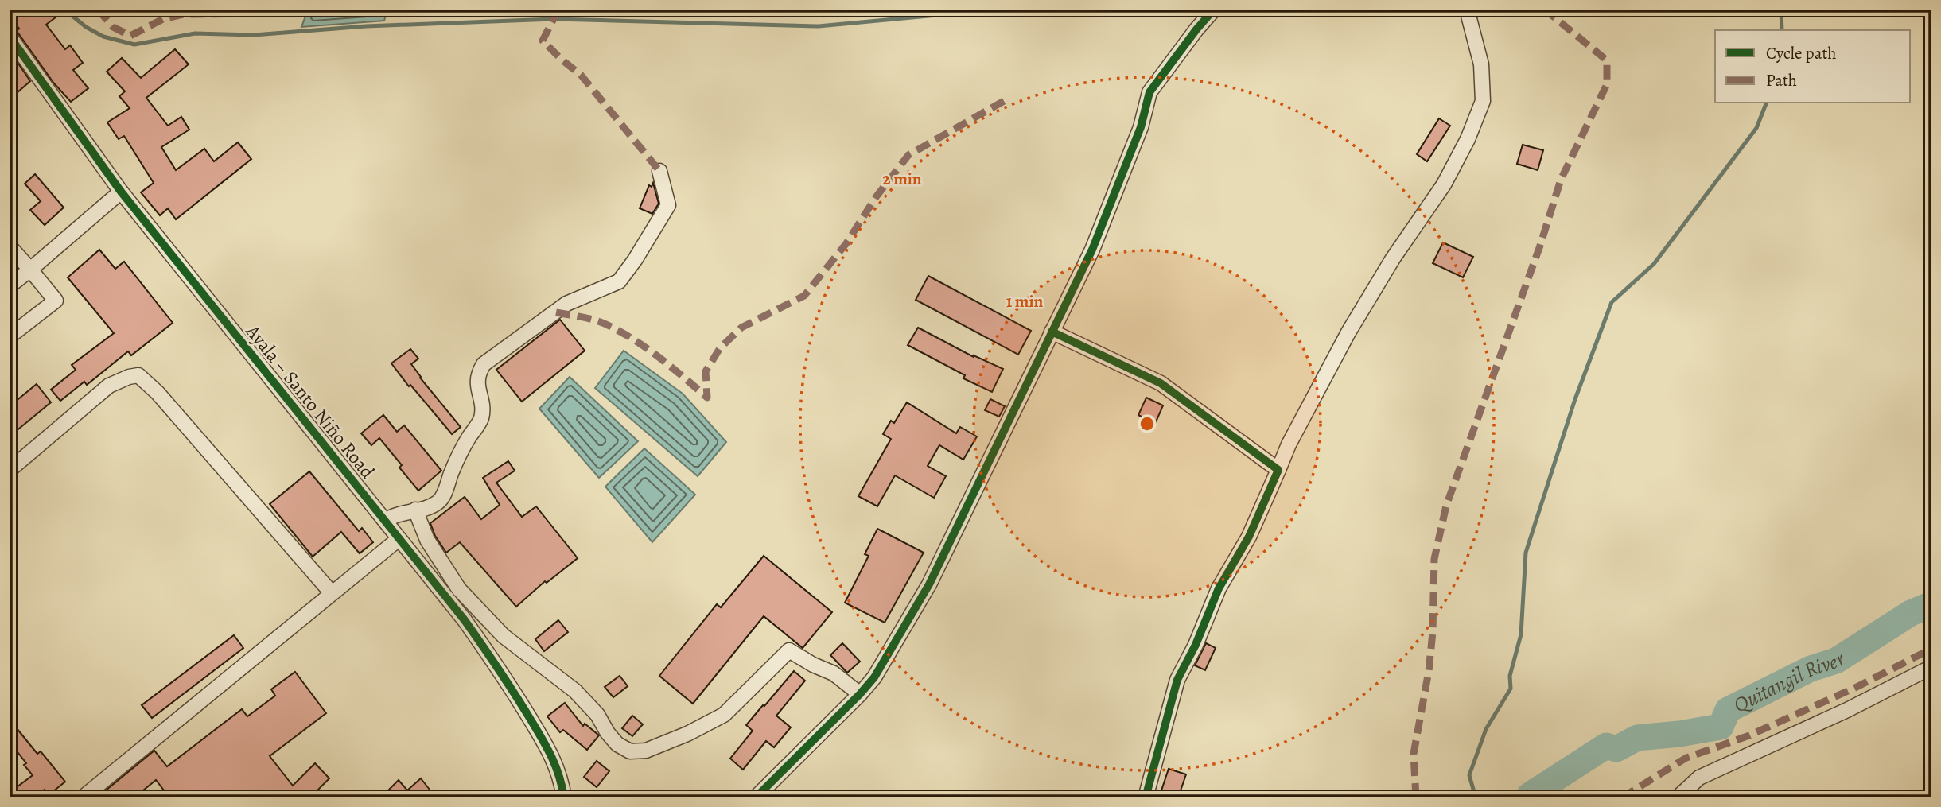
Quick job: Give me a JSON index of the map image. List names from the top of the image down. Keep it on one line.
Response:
{"streets":{"street":["Ayala – Santo Niño Road"]},"water":["Quitangil River"],"legend":["Cycle path","Path"],"rings":["2 min","1 min"]}
